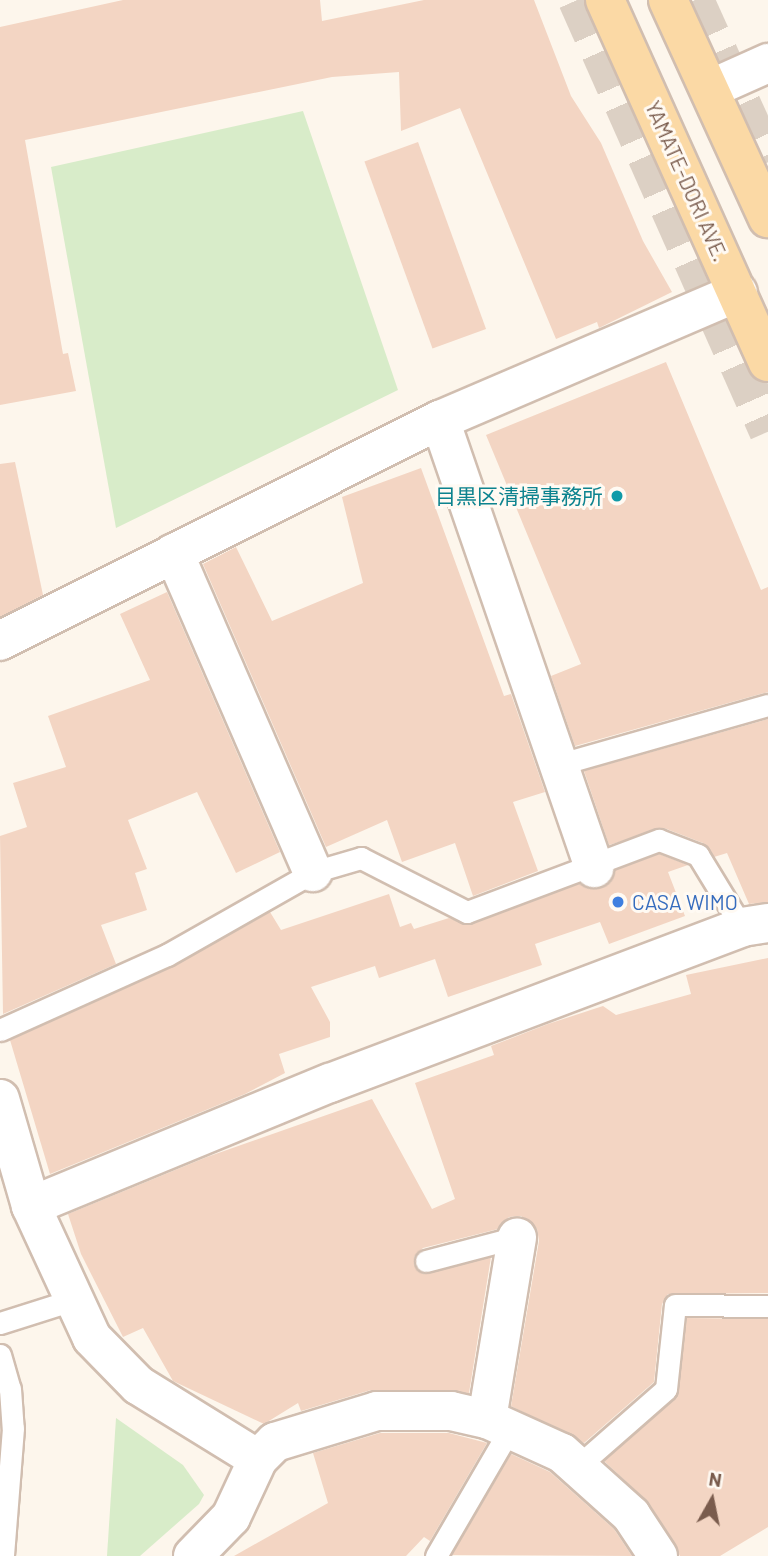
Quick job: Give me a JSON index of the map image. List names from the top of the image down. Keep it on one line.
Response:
{"streets":{"main road":["YAMATE-DORI AVE."]},"places":["目黒区清掃事務所","CASA WIMO"],"north":"top"}
